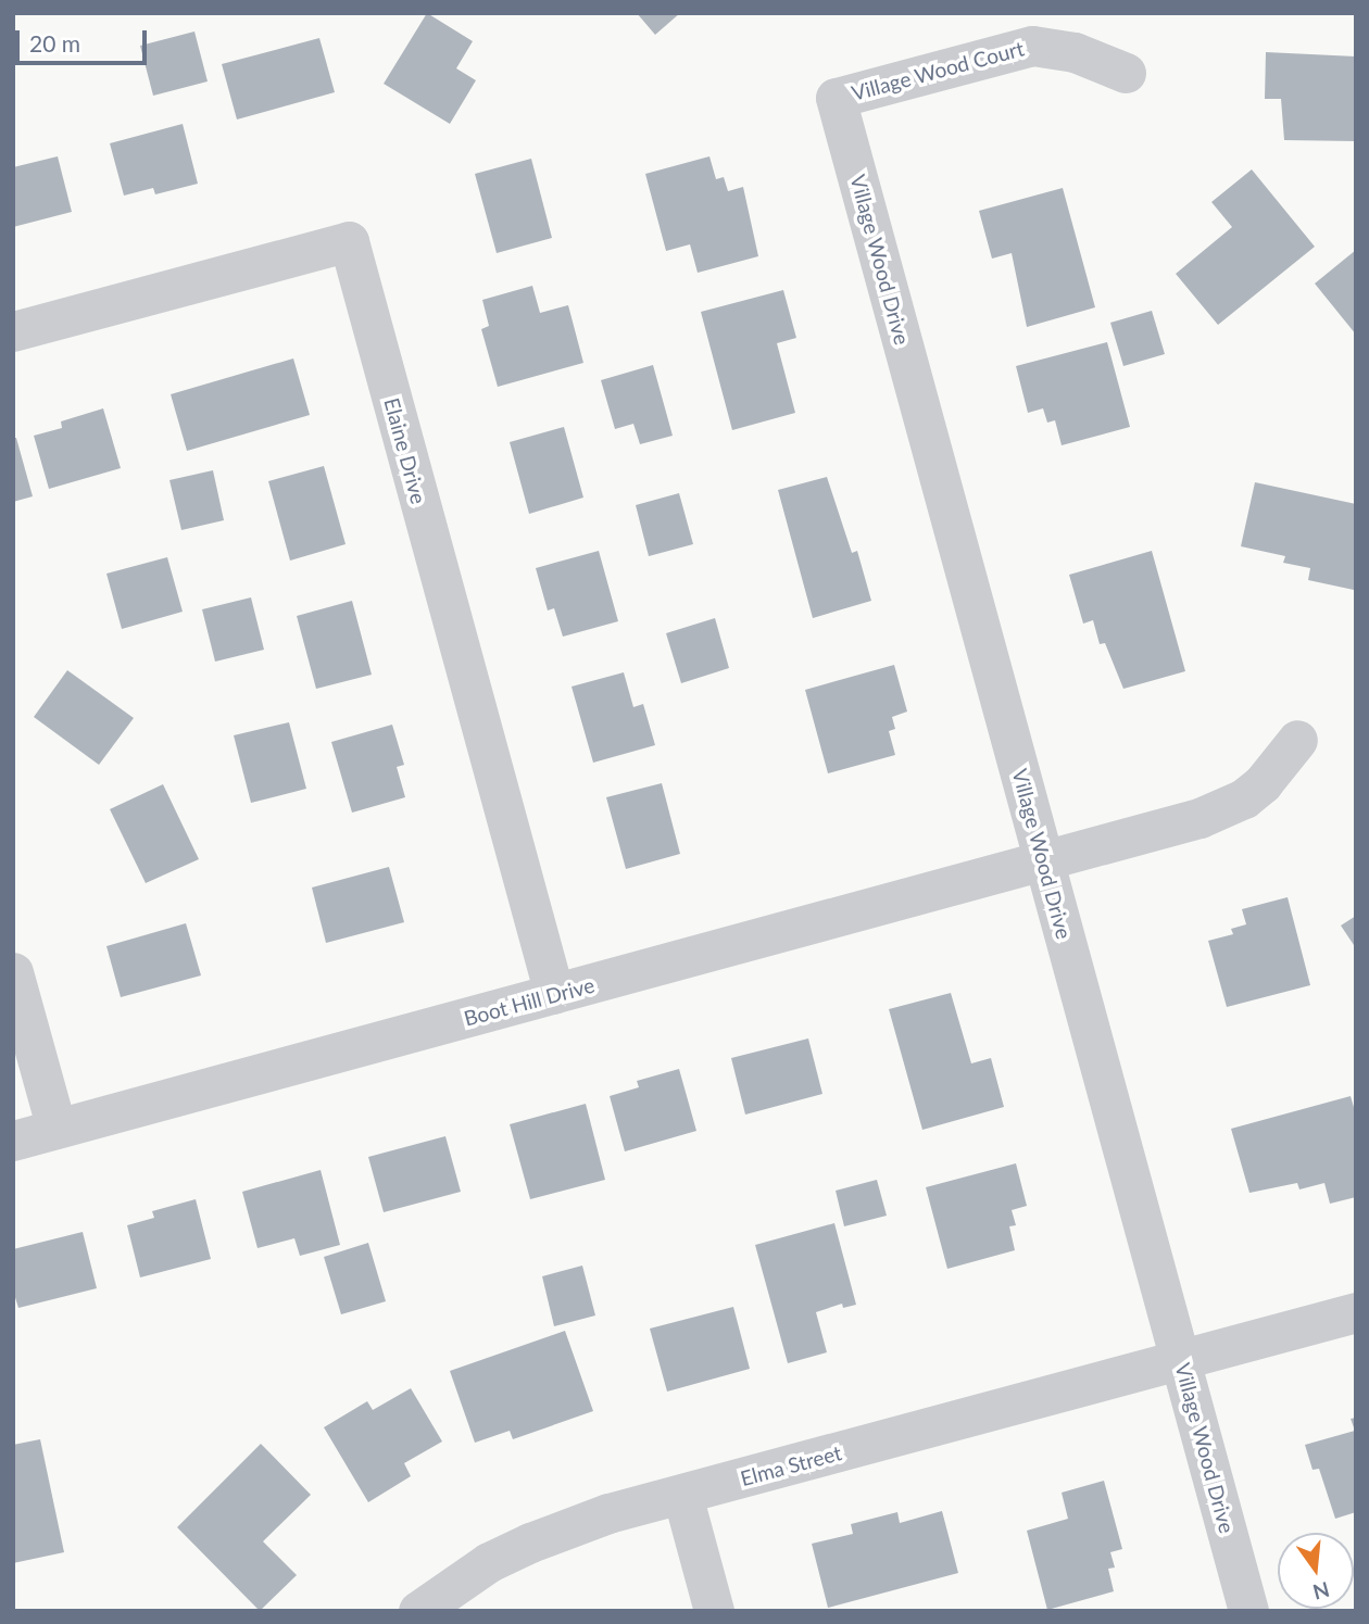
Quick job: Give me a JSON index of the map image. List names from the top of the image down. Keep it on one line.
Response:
{"streets":{"street":["Village Wood Court","Village Wood Drive","Elaine Drive","Boot Hill Drive","Elma Street"]},"crossings":[["Village Wood Court","Village Wood Drive"],["Village Wood Drive","Boot Hill Drive"],["Village Wood Drive","Elma Street"],["Elaine Drive","Boot Hill Drive"]],"scale_bar":"20 m","north":"bottom"}
